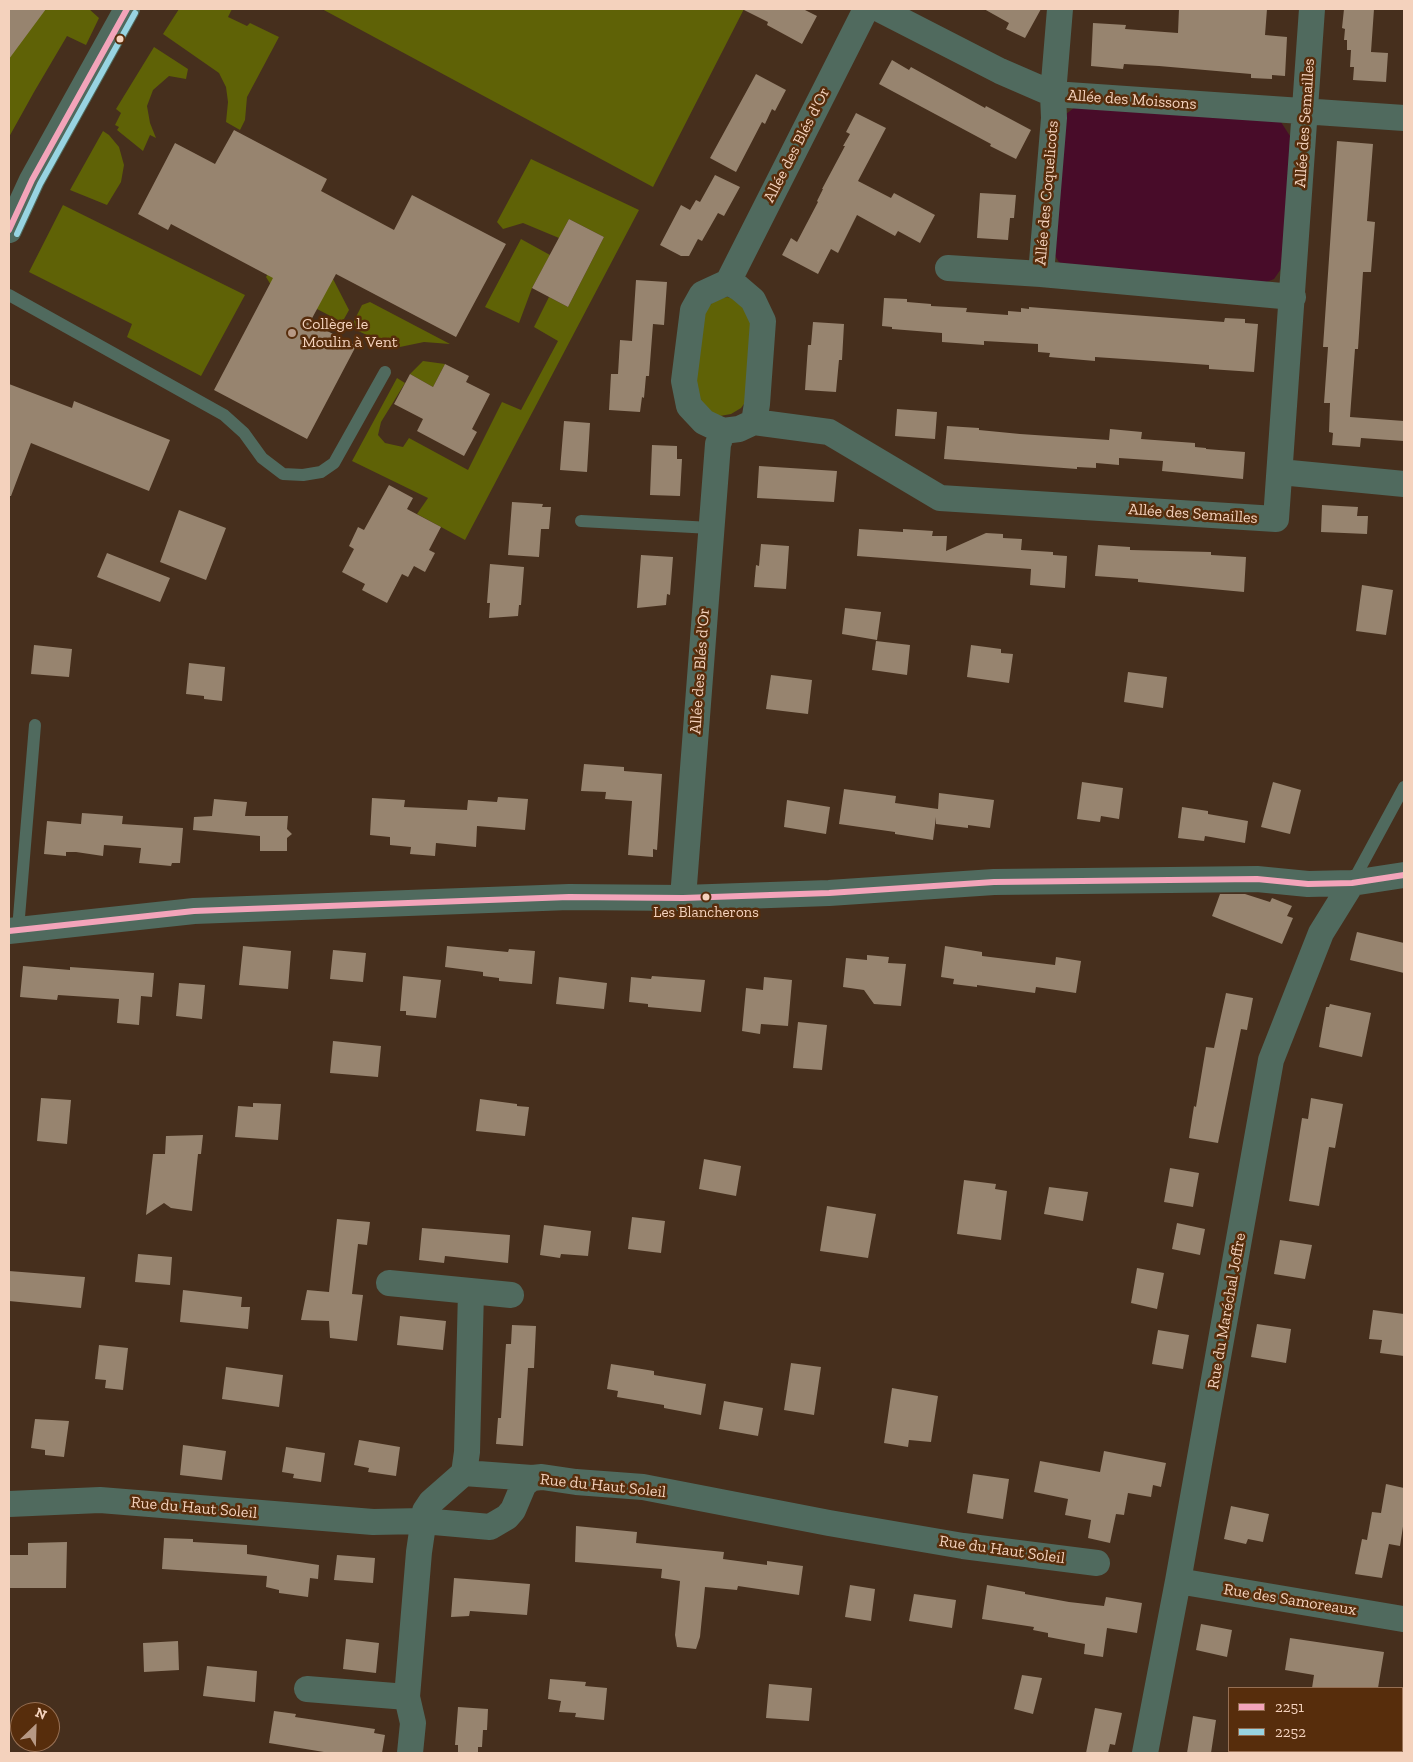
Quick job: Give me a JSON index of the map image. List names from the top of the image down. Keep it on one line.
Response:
{"streets":{"street":["Allée des Moissons","Allée des Semailles","Allée des Blés d'Or","Allée des Coquelicots","Rue du Maréchal Joffre","Rue du Haut Soleil","Rue des Samoreaux"]},"crossings":[["Allée des Moissons","Allée des Semailles"],["Allée des Moissons","Allée des Coquelicots"],["Allée des Semailles","Allée des Blés d'Or"],["Allée des Semailles","Allée des Coquelicots"],["Rue du Maréchal Joffre","Rue des Samoreaux"]],"places":["Collège le Moulin à Vent","Les Blancherons"],"lines":["transit line 2251","transit line 2252"],"legend":["2251","2252"],"north":"top right"}
